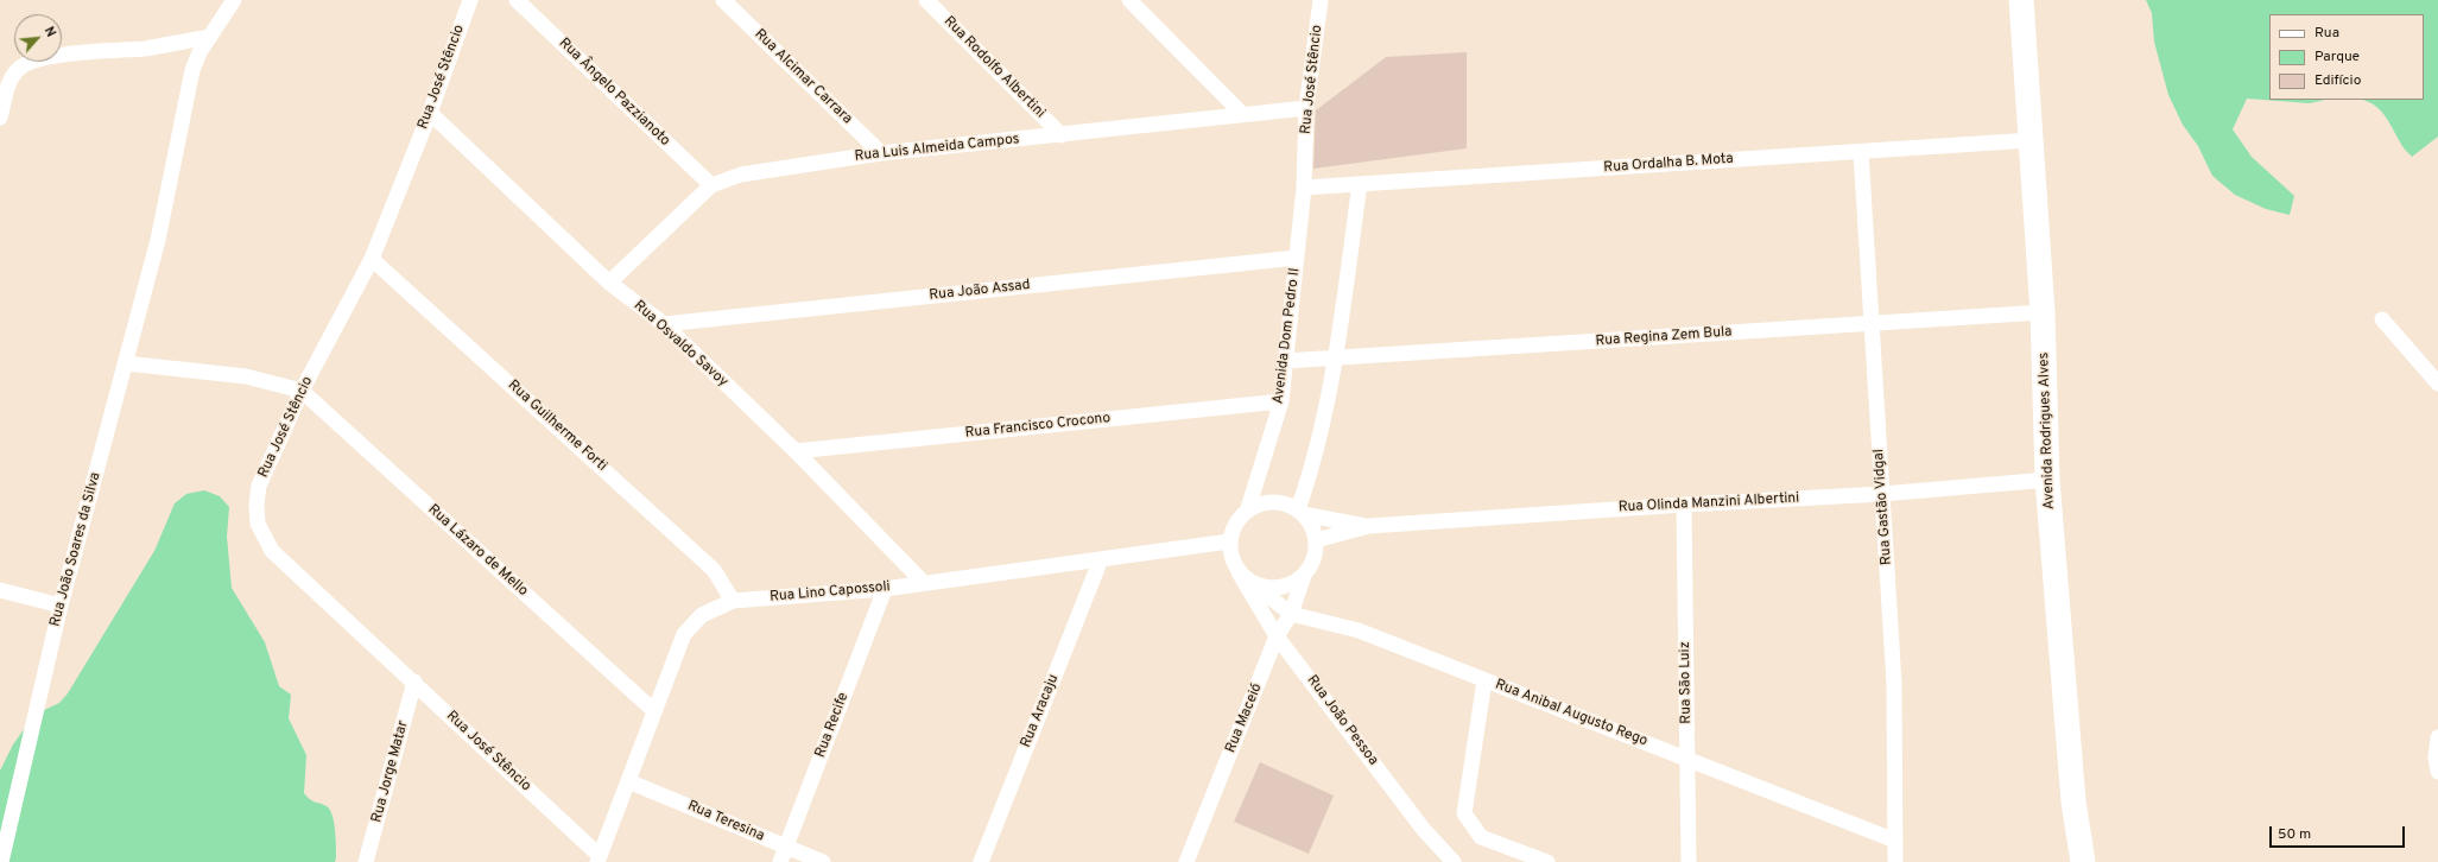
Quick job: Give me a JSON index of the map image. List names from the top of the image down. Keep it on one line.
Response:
{"streets":{"main road":["Avenida Rodrigues Alves"],"street":["Rua Rodolfo Albertini","Rua José Stêncio","Rua Alcimar Carrara","Rua Ângelo Pazzianoto","Rua Luis Almeida Campos","Rua Ordalha B. Mota","Rua João Assad","Avenida Dom Pedro II","Rua Regina Zem Bula","Rua Osvaldo Savoy","Rua Guilherme Forti","Rua Francisco Crocono","Rua Olinda Manzini Albertini","Rua Gastão Vidgal","Rua João Soares da Silva","Rua Lázaro de Mello","Rua Lino Capossoli","Rua São Luiz","Rua Aracaju","Rua Anibal Augusto Rego","Rua Maceió","Rua João Pessoa","Rua Recife","Rua Jorge Matar","Rua Teresina"]},"crossings":[["Rua Rodolfo Albertini","Rua Luis Almeida Campos"],["Rua José Stêncio","Rua Luis Almeida Campos"],["Rua José Stêncio","Rua Ordalha B. Mota"],["Rua José Stêncio","Avenida Dom Pedro II"],["Rua José Stêncio","Rua Osvaldo Savoy"],["Rua José Stêncio","Rua Guilherme Forti"],["Rua José Stêncio","Rua Lázaro de Mello"],["Rua José Stêncio","Rua Lino Capossoli"],["Rua José Stêncio","Rua Jorge Matar"],["Rua Alcimar Carrara","Rua Luis Almeida Campos"],["Rua Ângelo Pazzianoto","Rua Luis Almeida Campos"],["Rua Luis Almeida Campos","Rua Osvaldo Savoy"],["Rua Ordalha B. Mota","Avenida Dom Pedro II"],["Rua Ordalha B. Mota","Avenida Rodrigues Alves"],["Rua Ordalha B. Mota","Rua Gastão Vidgal"],["Rua João Assad","Avenida Dom Pedro II"],["Rua João Assad","Rua Osvaldo Savoy"],["Avenida Dom Pedro II","Rua Regina Zem Bula"],["Avenida Dom Pedro II","Rua Francisco Crocono"],["Avenida Dom Pedro II","Rua Olinda Manzini Albertini"],["Avenida Dom Pedro II","Rua Lino Capossoli"],["Avenida Dom Pedro II","Rua Anibal Augusto Rego"],["Avenida Dom Pedro II","Rua Maceió"],["Avenida Dom Pedro II","Rua João Pessoa"],["Rua Regina Zem Bula","Avenida Rodrigues Alves"],["Rua Regina Zem Bula","Rua Gastão Vidgal"],["Rua Osvaldo Savoy","Rua Francisco Crocono"],["Rua Osvaldo Savoy","Rua Lino Capossoli"],["Rua Guilherme Forti","Rua Lino Capossoli"],["Avenida Rodrigues Alves","Rua Olinda Manzini Albertini"],["Rua Olinda Manzini Albertini","Rua Gastão Vidgal"],["Rua Olinda Manzini Albertini","Rua Lino Capossoli"],["Rua Olinda Manzini Albertini","Rua São Luiz"],["Rua Olinda Manzini Albertini","Rua Anibal Augusto Rego"],["Rua Olinda Manzini Albertini","Rua Maceió"],["Rua Olinda Manzini Albertini","Rua João Pessoa"],["Rua Gastão Vidgal","Rua Anibal Augusto Rego"],["Rua Lázaro de Mello","Rua Lino Capossoli"],["Rua Lino Capossoli","Rua Aracaju"],["Rua Lino Capossoli","Rua Anibal Augusto Rego"],["Rua Lino Capossoli","Rua Maceió"],["Rua Lino Capossoli","Rua João Pessoa"],["Rua Lino Capossoli","Rua Recife"],["Rua Lino Capossoli","Rua Teresina"],["Rua São Luiz","Rua Anibal Augusto Rego"],["Rua Anibal Augusto Rego","Rua Maceió"],["Rua Anibal Augusto Rego","Rua João Pessoa"],["Rua Maceió","Rua João Pessoa"],["Rua Recife","Rua Teresina"]],"legend":["Rua","Parque","Edifício"],"scale_bar":"50 m","north":"top right"}
